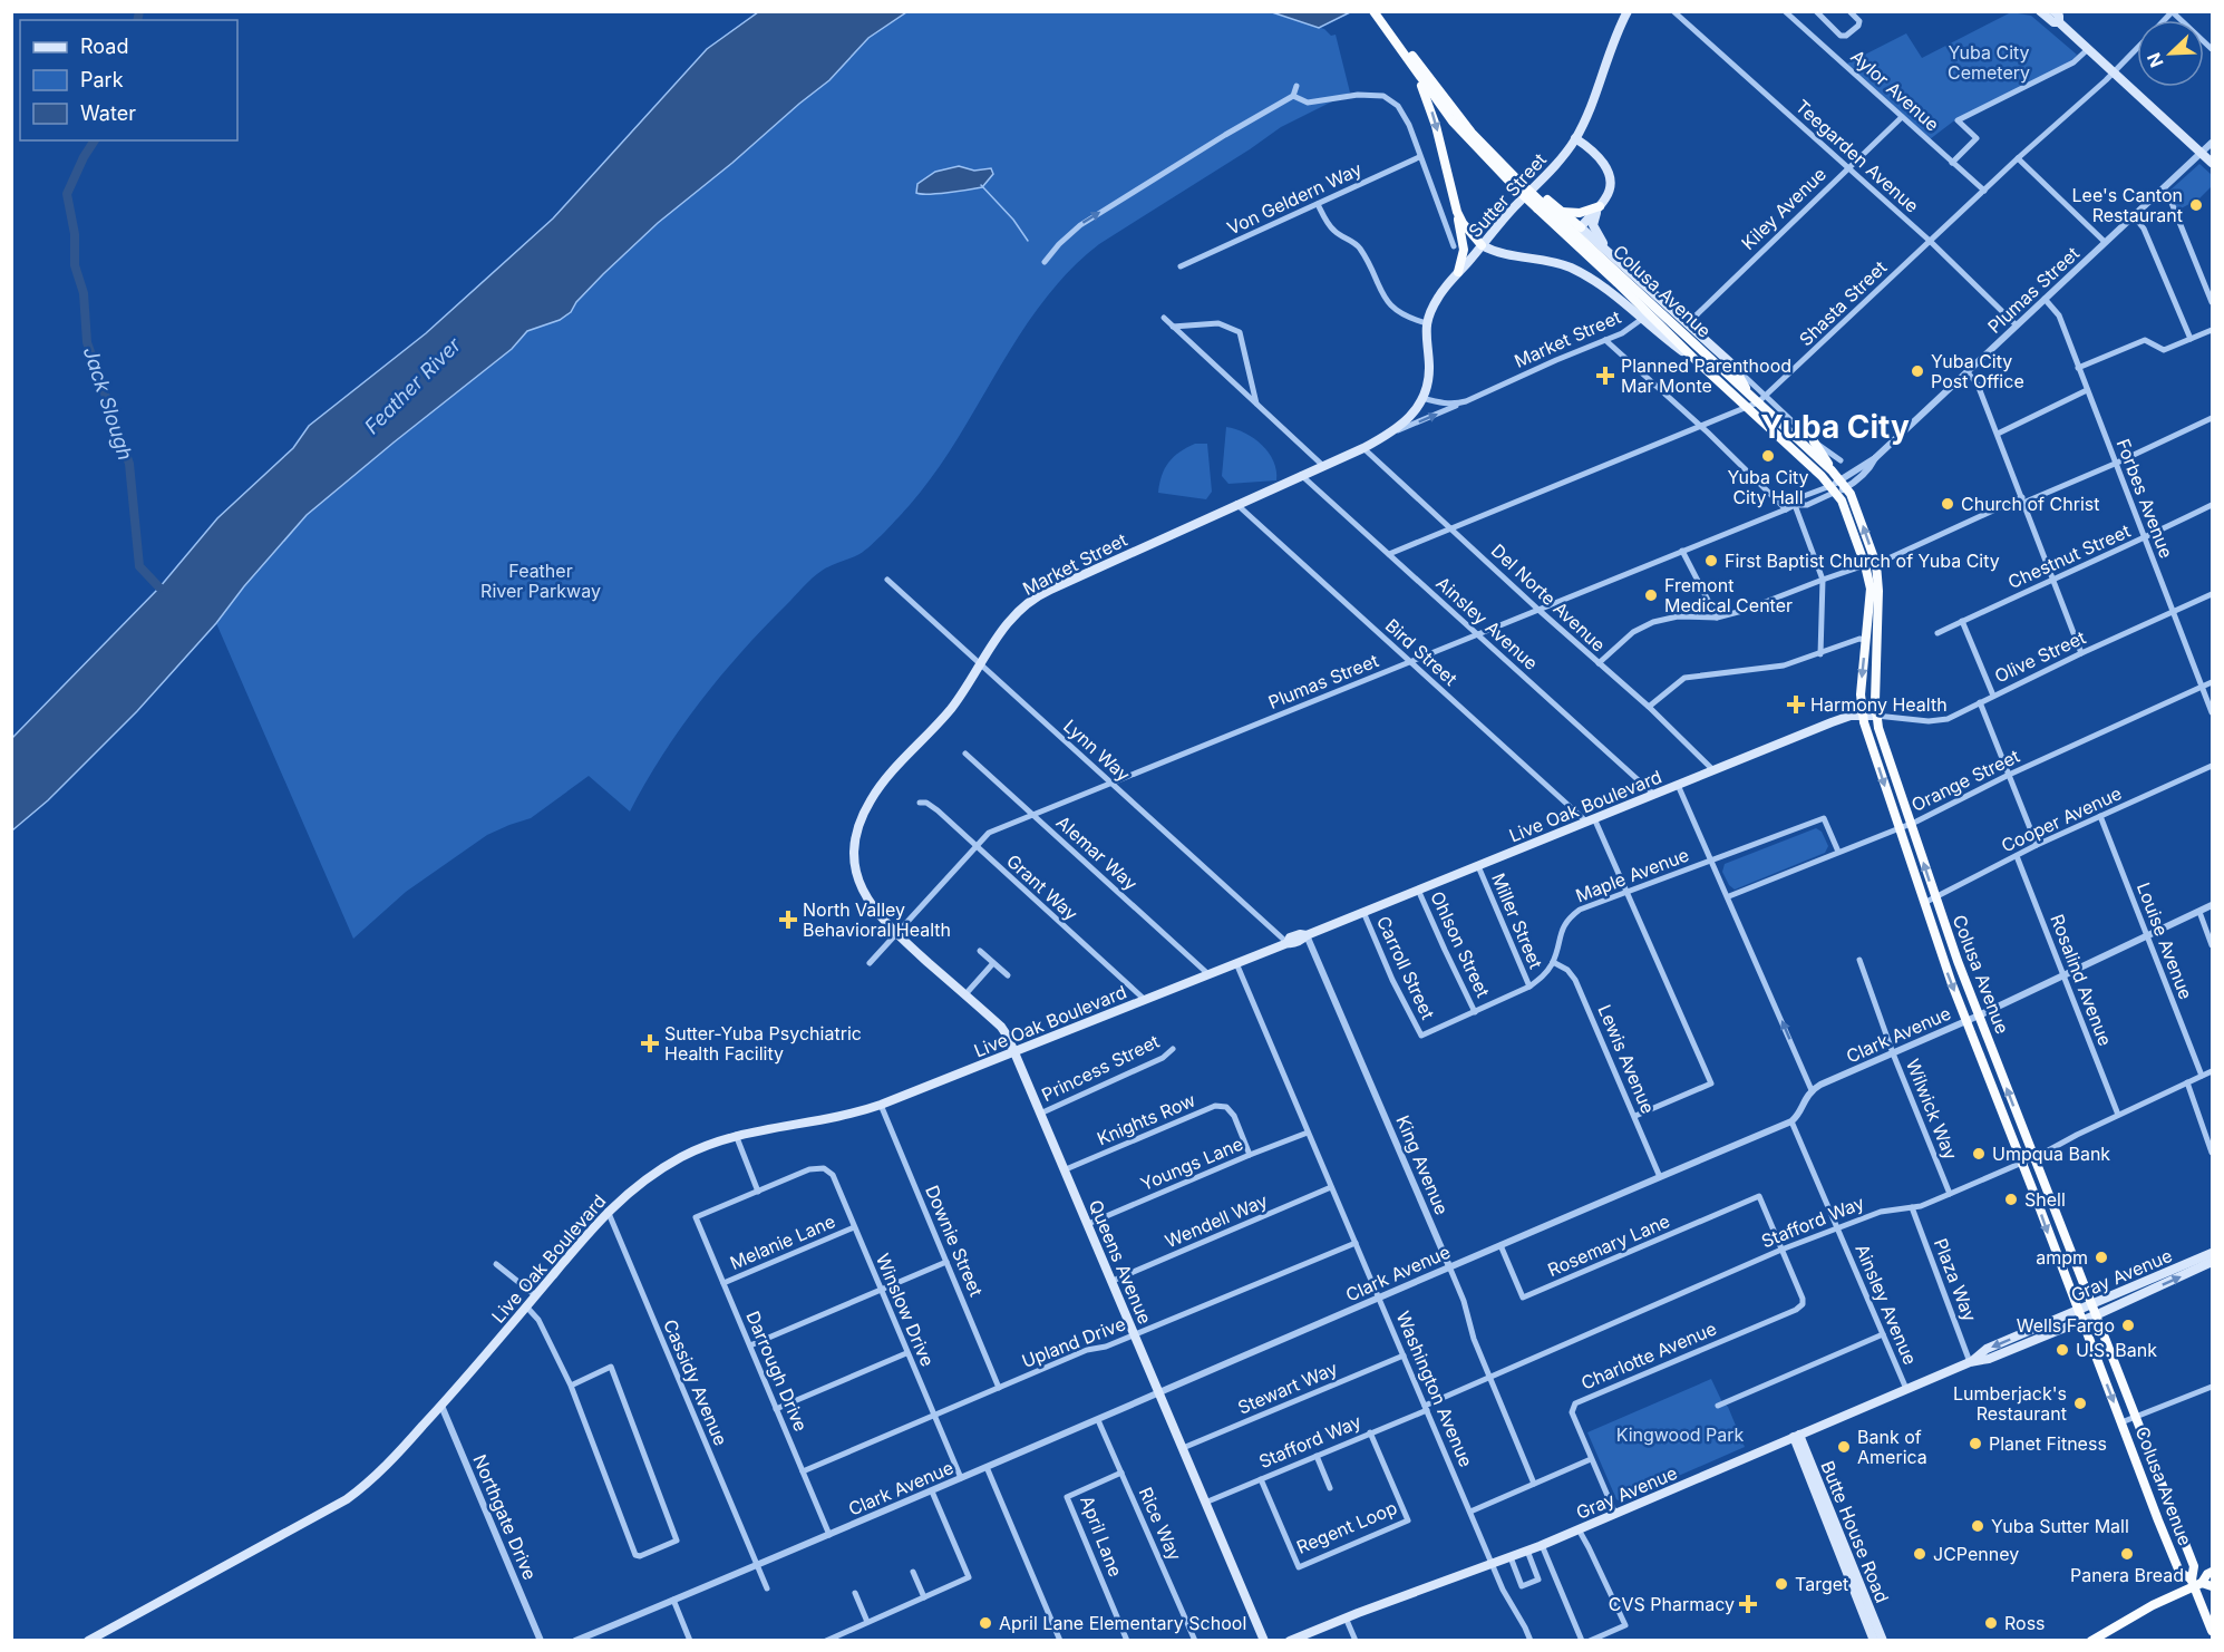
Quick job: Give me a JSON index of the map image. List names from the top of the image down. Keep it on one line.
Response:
{"streets":{"highway":["Colusa Avenue"],"main road":["Sutter Street","Market Street","Live Oak Boulevard","Queens Avenue","Gray Avenue","Butte House Road"],"street":["Aylor Avenue","Teegarden Avenue","Von Geldern Way","Kiley Avenue","Plumas Street","Shasta Street","Forbes Avenue","Chestnut Street","Del Norte Avenue","Ainsley Avenue","Bird Street","Olive Street","Lynn Way","Orange Street","Cooper Avenue","Alemar Way","Maple Avenue","Grant Way","Miller Street","Louise Avenue","Ohlson Street","Carroll Street","Rosalind Avenue","Clark Avenue","Lewis Avenue","Princess Street","Wilwick Way","Knights Row","Youngs Lane","King Avenue","Wendell Way","Stafford Way","Downie Street","Melanie Lane","Rosemary Lane","Plaza Way","Winslow Drive","Upland Drive","Charlotte Avenue","Darrough Drive","Cassidy Avenue","Stewart Way","Washington Avenue","Northgate Drive","Rice Way","Regent Loop","April Lane"]},"crossings":[["Aylor Avenue","Kiley Avenue"],["Aylor Avenue","Shasta Street"],["Teegarden Avenue","Kiley Avenue"],["Teegarden Avenue","Plumas Street"],["Teegarden Avenue","Shasta Street"],["Sutter Street","Market Street"],["Kiley Avenue","Colusa Avenue"],["Plumas Street","Colusa Avenue"],["Plumas Street","Market Street"],["Plumas Street","Forbes Avenue"],["Plumas Street","Del Norte Avenue"],["Plumas Street","Ainsley Avenue"],["Plumas Street","Bird Street"],["Plumas Street","Lynn Way"],["Plumas Street","Alemar Way"],["Plumas Street","Grant Way"],["Plumas Street","Queens Avenue"],["Colusa Avenue","Shasta Street"],["Colusa Avenue","Olive Street"],["Colusa Avenue","Orange Street"],["Colusa Avenue","Live Oak Boulevard"],["Colusa Avenue","Cooper Avenue"],["Colusa Avenue","Clark Avenue"],["Colusa Avenue","Stafford Way"],["Colusa Avenue","Gray Avenue"],["Shasta Street","Del Norte Avenue"],["Shasta Street","Ainsley Avenue"],["Market Street","Del Norte Avenue"],["Market Street","Ainsley Avenue"],["Market Street","Bird Street"],["Market Street","Lynn Way"],["Market Street","Queens Avenue"],["Forbes Avenue","Chestnut Street"],["Forbes Avenue","Olive Street"],["Forbes Avenue","Orange Street"],["Del Norte Avenue","Live Oak Boulevard"],["Ainsley Avenue","Live Oak Boulevard"],["Ainsley Avenue","Clark Avenue"],["Ainsley Avenue","Stafford Way"],["Ainsley Avenue","Gray Avenue"],["Bird Street","Live Oak Boulevard"],["Bird Street","Maple Avenue"],["Bird Street","Lewis Avenue"],["Olive Street","Live Oak Boulevard"],["Lynn Way","Live Oak Boulevard"],["Orange Street","Maple Avenue"],["Live Oak Boulevard","Alemar Way"],["Live Oak Boulevard","Grant Way"],["Live Oak Boulevard","Miller Street"],["Live Oak Boulevard","Ohlson Street"],["Live Oak Boulevard","Carroll Street"],["Live Oak Boulevard","King Avenue"],["Live Oak Boulevard","Downie Street"],["Live Oak Boulevard","Queens Avenue"],["Live Oak Boulevard","Cassidy Avenue"],["Live Oak Boulevard","Washington Avenue"],["Live Oak Boulevard","Northgate Drive"],["Cooper Avenue","Louise Avenue"],["Cooper Avenue","Rosalind Avenue"],["Maple Avenue","Miller Street"],["Maple Avenue","Ohlson Street"],["Maple Avenue","Carroll Street"],["Maple Avenue","Lewis Avenue"],["Louise Avenue","Clark Avenue"],["Louise Avenue","Stafford Way"],["Rosalind Avenue","Clark Avenue"],["Rosalind Avenue","Stafford Way"],["Clark Avenue","Lewis Avenue"],["Clark Avenue","Wilwick Way"],["Clark Avenue","King Avenue"],["Clark Avenue","Rosemary Lane"],["Clark Avenue","Queens Avenue"],["Clark Avenue","Winslow Drive"],["Clark Avenue","Darrough Drive"],["Clark Avenue","Cassidy Avenue"],["Clark Avenue","Washington Avenue"],["Clark Avenue","Rice Way"],["Princess Street","Queens Avenue"],["Wilwick Way","Stafford Way"],["Knights Row","Youngs Lane"],["Knights Row","Queens Avenue"],["Youngs Lane","Queens Avenue"],["Youngs Lane","Washington Avenue"],["King Avenue","Stafford Way"],["Wendell Way","Queens Avenue"],["Wendell Way","Washington Avenue"],["Stafford Way","Rosemary Lane"],["Stafford Way","Queens Avenue"],["Stafford Way","Plaza Way"],["Stafford Way","Charlotte Avenue"],["Stafford Way","Washington Avenue"],["Stafford Way","Regent Loop"],["Downie Street","Upland Drive"],["Melanie Lane","Winslow Drive"],["Melanie Lane","Darrough Drive"],["Rosemary Lane","Charlotte Avenue"],["Queens Avenue","Upland Drive"],["Queens Avenue","Stewart Way"],["Gray Avenue","Plaza Way"],["Gray Avenue","Charlotte Avenue"],["Gray Avenue","Washington Avenue"],["Gray Avenue","Butte House Road"],["Winslow Drive","Upland Drive"],["Winslow Drive","Darrough Drive"],["Upland Drive","Darrough Drive"],["Upland Drive","Washington Avenue"],["Stewart Way","Washington Avenue"],["Rice Way","April Lane"]],"districts":["Yuba City"],"water":["Feather River","Jack Slough"],"parks":["Yuba City Cemetery","Feather River Parkway","Kingwood Park"],"places":{"other":["Lee's Canton Restaurant","Yuba City Post Office","Yuba City City Hall","Church of Christ","First Baptist Church of Yuba City","Fremont Medical Center","Umpqua Bank","Shell","ampm","Wells Fargo","U.S. Bank","Lumberjack's Restaurant","Planet Fitness","Bank of America","Yuba Sutter Mall","JCPenney","Panera Bread","Target","April Lane Elementary School","Ross"],"health":["Planned Parenthood Mar Monte","Harmony Health","North Valley Behavioral Health","Sutter-Yuba Psychiatric Health Facility","CVS Pharmacy"]},"legend":["Road","Park","Water"],"north":"bottom left"}
